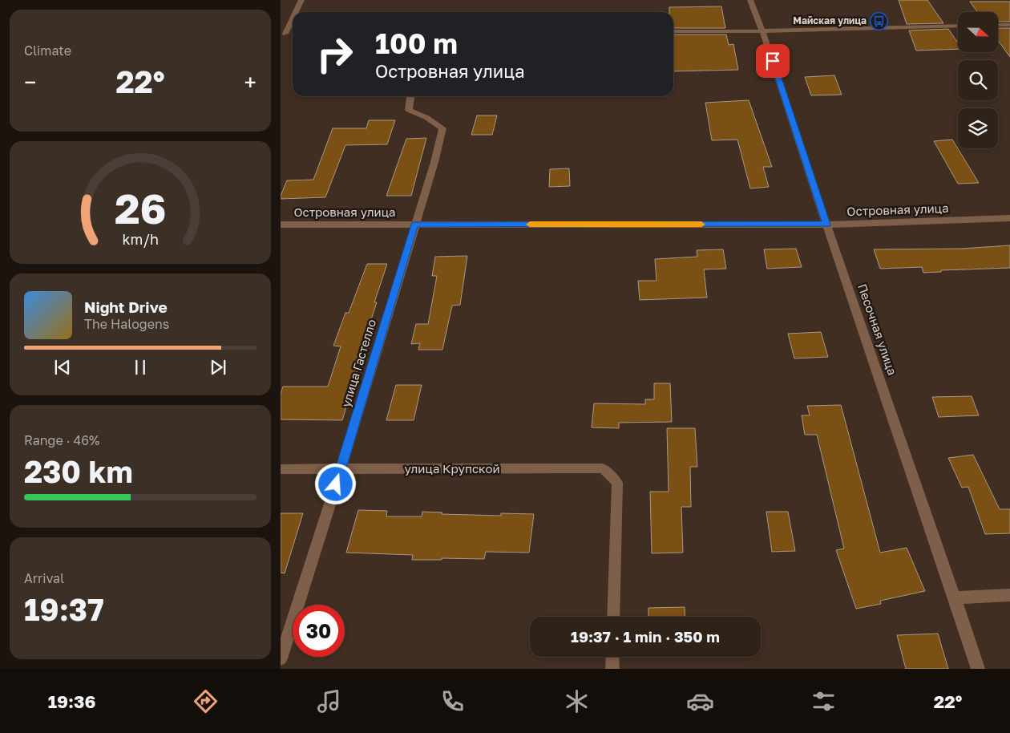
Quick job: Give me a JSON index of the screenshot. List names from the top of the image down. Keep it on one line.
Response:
{"streets":{"street":["Островная улица","Песочная улица","улица Гастелло","улица Крупской"]},"crossings":[["Островная улица","Песочная улица"],["Островная улица","улица Гастелло"],["улица Гастелло","улица Крупской"]],"places":{"bus stop":["Майская улица"]},"north":"right","page":{"tile":["Climate",["Range · 46%","230 km"],["Arrival","19:37"]],"turn":["100 m","Островная улица"],"heat":["−","22°","+"],"song":["Night Drive","The Halogens"],"limit":"30","trip":"19:37 · 1 min · 350 m","tabs":["19:36","22°"],"gauge":["26","km/h"]}}
